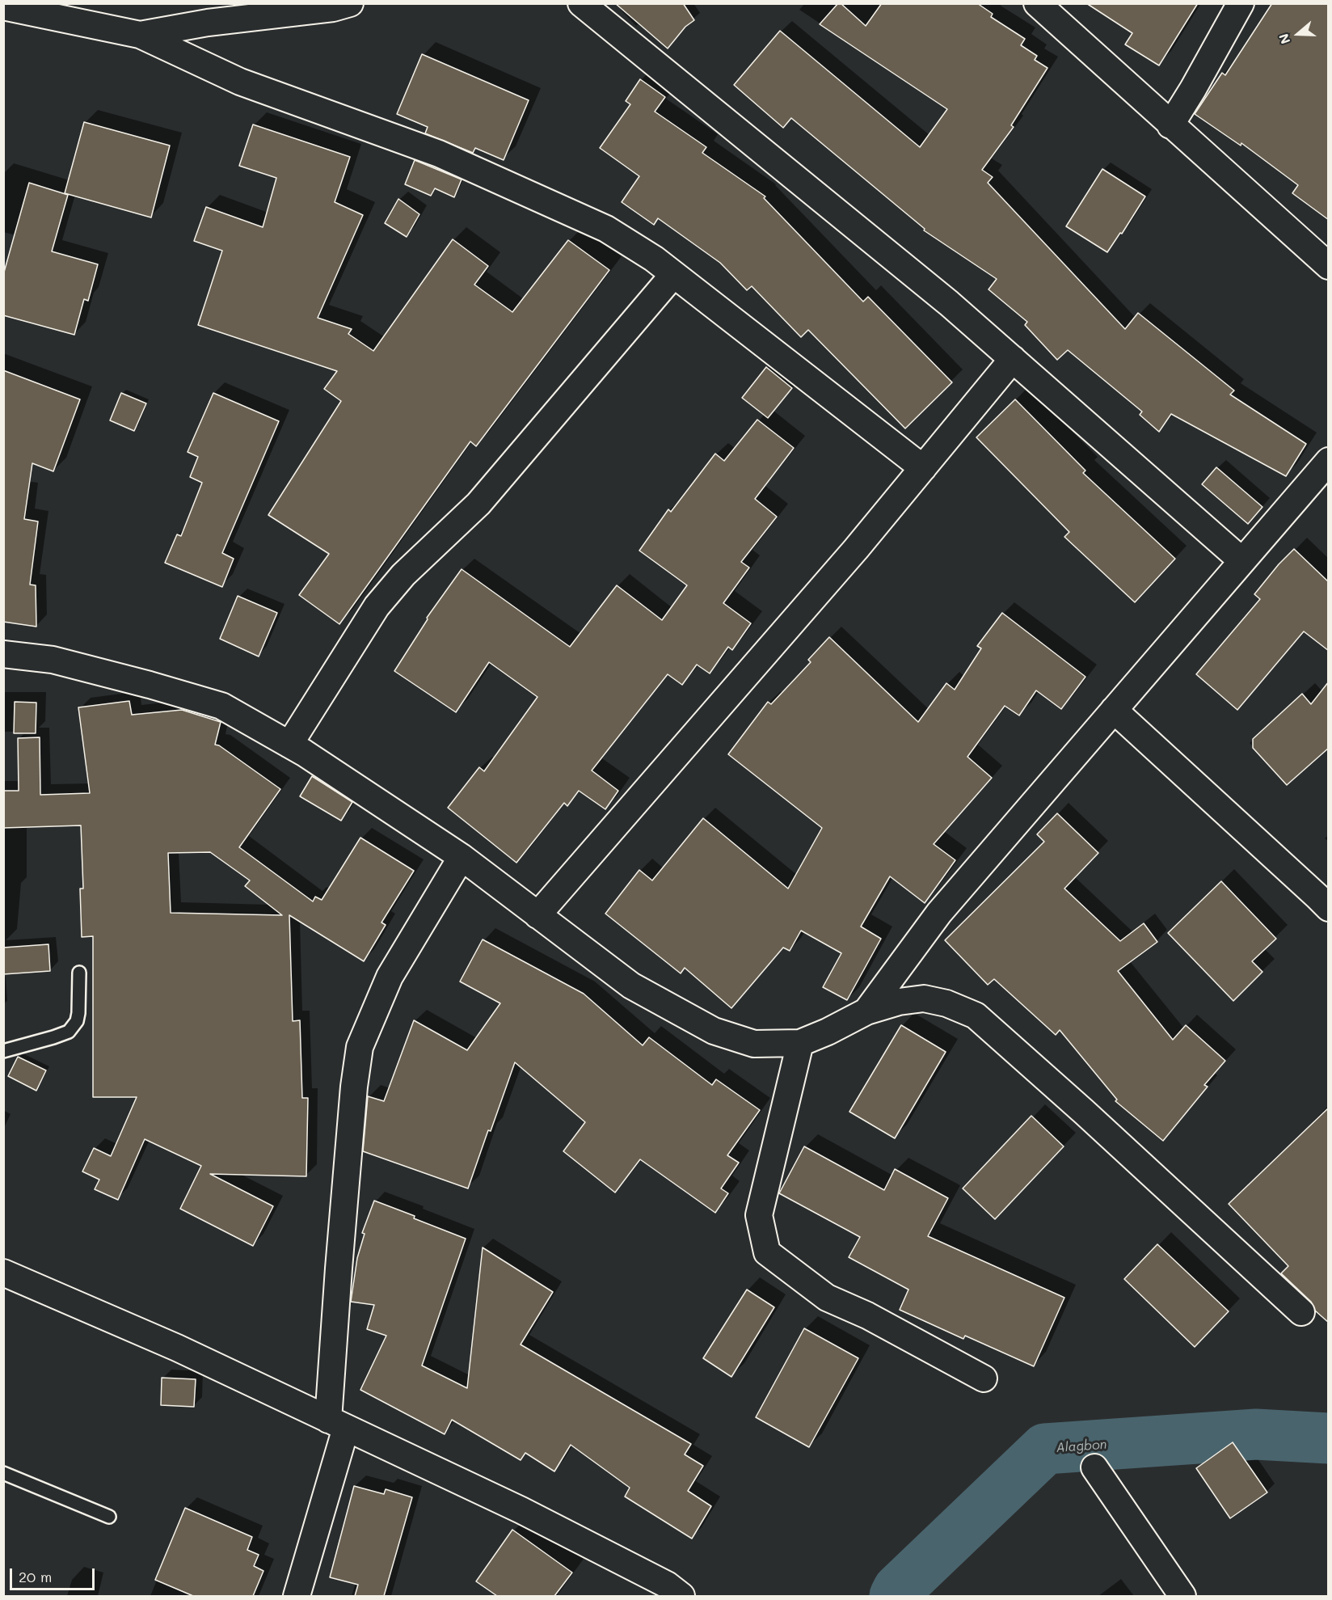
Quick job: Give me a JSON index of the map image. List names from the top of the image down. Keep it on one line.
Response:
{"water":["Alagbon"],"scale_bar":"20 m","north":"left"}
